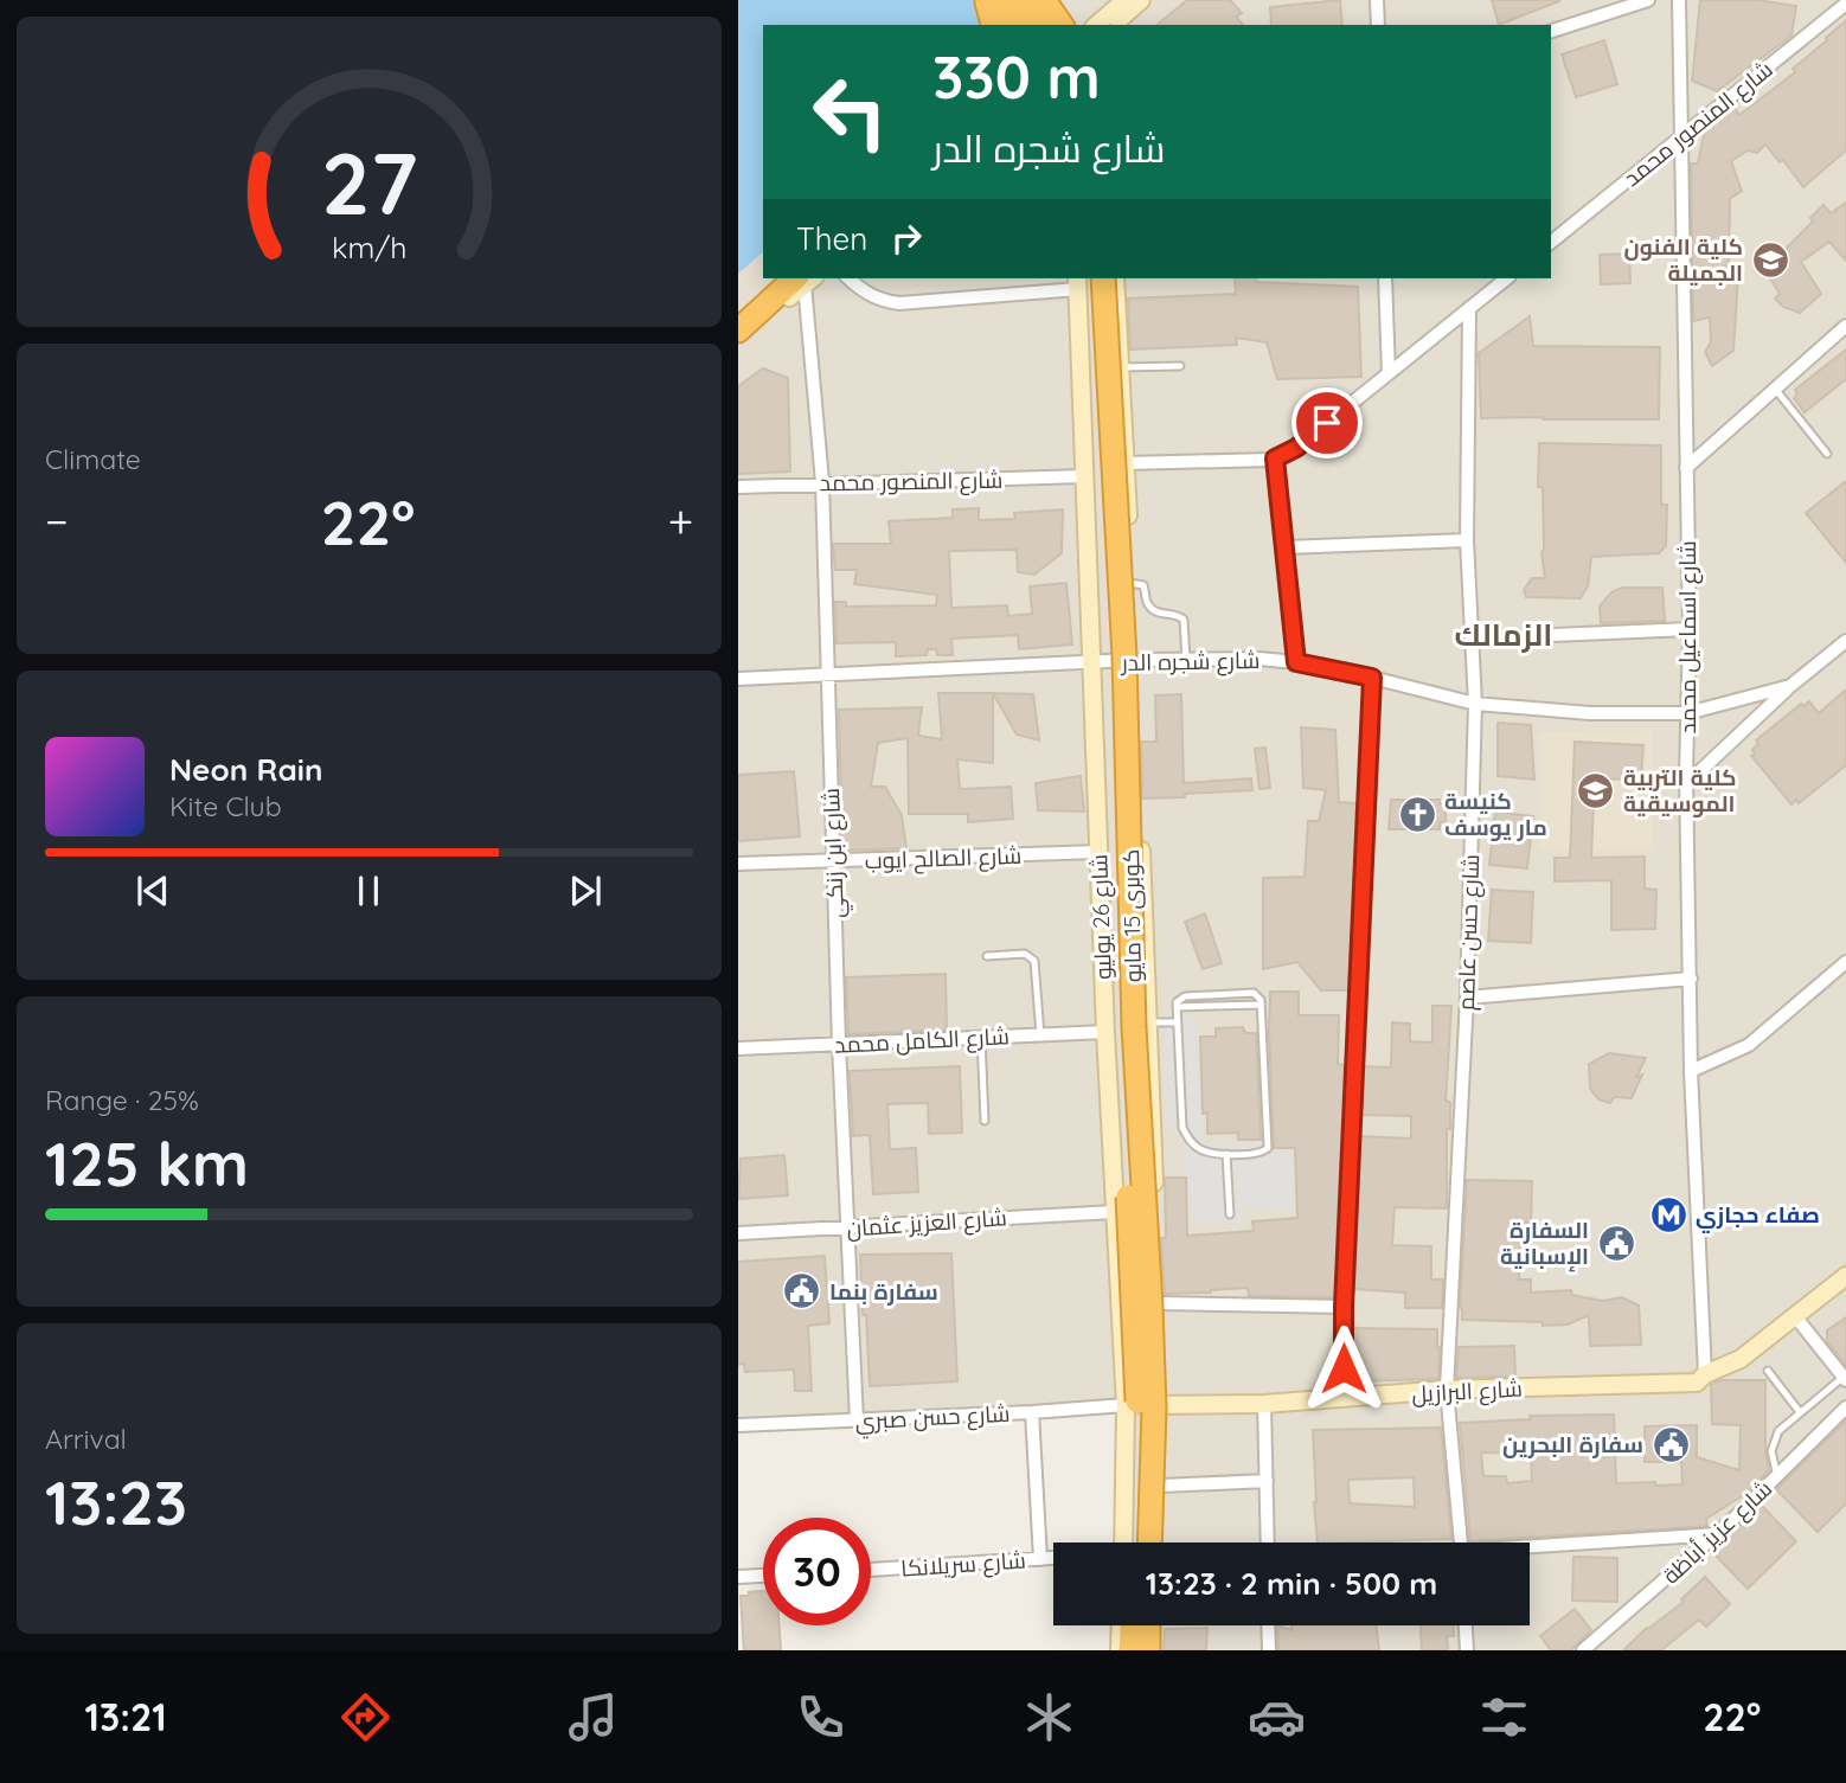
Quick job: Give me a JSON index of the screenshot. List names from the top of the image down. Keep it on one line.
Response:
{"streets":{"highway":["كوبرى 15 مايو"],"street":["شارع المنصور محمد","شارع اسماعيل محمد","شارع شجره الدر","شارع ابن زنكي","شارع الصالح ايوب","شارع 26 يوليو","شارع حسن عاصم","شارع الكامل محمد","شارع العزيز عثمان","شارع البرازيل","شارع حسن صبري","شارع عزيز أباظة","شارع سريلانكا"]},"crossings":[["شارع المنصور محمد","شارع اسماعيل محمد"],["شارع المنصور محمد","شارع ابن زنكي"],["شارع المنصور محمد","شارع 26 يوليو"],["شارع اسماعيل محمد","شارع شجره الدر"],["شارع اسماعيل محمد","شارع البرازيل"],["شارع شجره الدر","شارع ابن زنكي"],["شارع شجره الدر","شارع 26 يوليو"],["شارع شجره الدر","شارع حسن عاصم"],["شارع ابن زنكي","شارع الصالح ايوب"],["شارع ابن زنكي","شارع الكامل محمد"],["شارع ابن زنكي","شارع العزيز عثمان"],["شارع ابن زنكي","شارع حسن صبري"],["شارع الصالح ايوب","شارع 26 يوليو"],["كوبرى 15 مايو","شارع 26 يوليو"],["شارع 26 يوليو","شارع الكامل محمد"],["شارع 26 يوليو","شارع العزيز عثمان"],["شارع 26 يوليو","شارع البرازيل"],["شارع 26 يوليو","شارع حسن صبري"],["شارع حسن عاصم","شارع البرازيل"],["شارع البرازيل","شارع حسن صبري"]],"districts":["الزمالك"],"places":{"school or university":["كلية الفنون الجميلة","كلية التربية الموسيقية"],"church":["كنيسة مار يوسف"],"metro station":["صفاء حجازي"],"public building":["السفارة الإسبانية","سفارة بنما","سفارة البحرين"]},"page":{"turn":["330 m","شارع شجره الدر"],"then":"Then","tile":["Climate",["Range · 25%","125 km"],["Arrival","13:23"]],"heat":["−","22°","+"],"song":["Neon Rain","Kite Club"],"limit":"30","trip":"13:23 · 2 min · 500 m","tabs":["13:21","22°"],"gauge":["27","km/h"]}}
